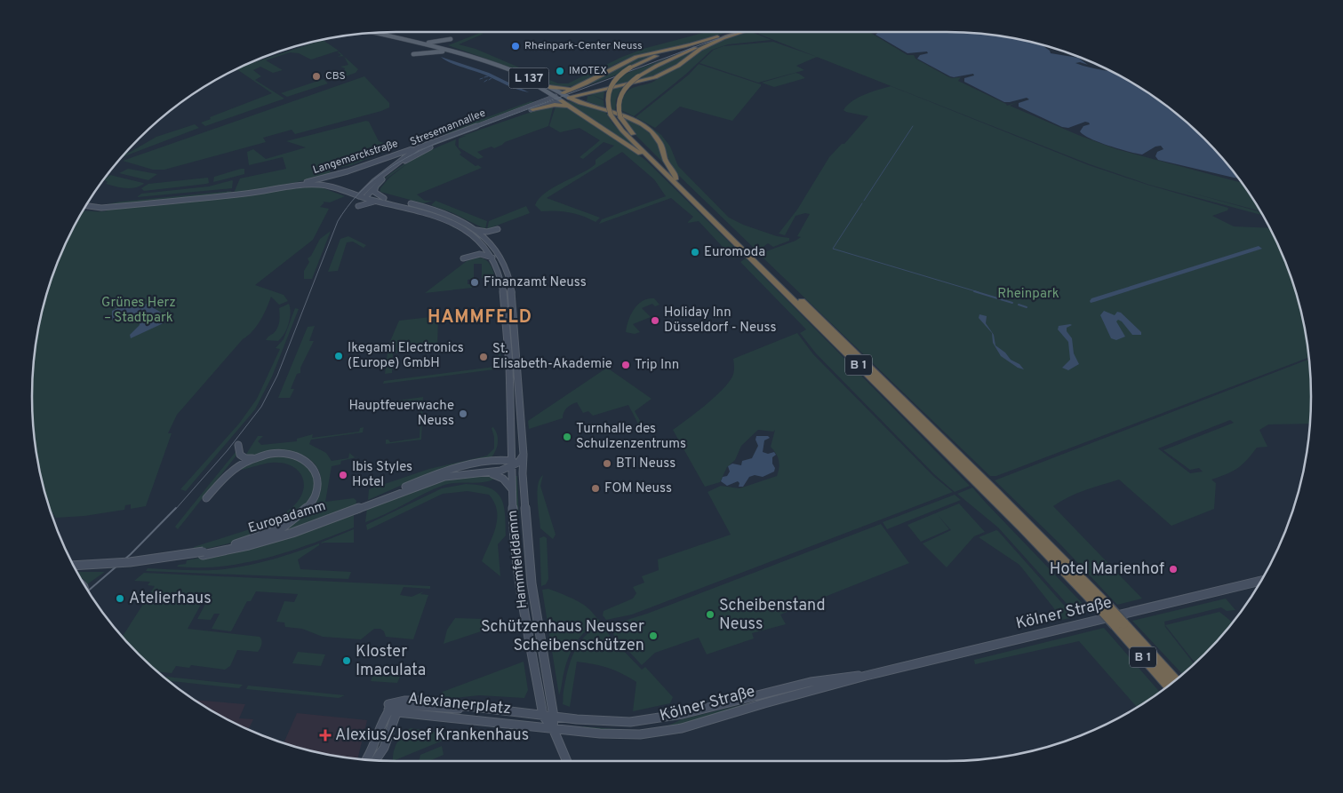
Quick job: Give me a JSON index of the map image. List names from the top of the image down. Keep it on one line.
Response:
{"streets":{"highway":["B 1"],"main road":["L 137","Stresemannallee","Langemarckstraße","Europadamm","Hammfelddamm","Kölner Straße","Alexianerplatz"]},"crossings":[["L 137","Stresemannallee"],["Stresemannallee","Langemarckstraße"],["Stresemannallee","Hammfelddamm"],["Langemarckstraße","Hammfelddamm"],["Europadamm","Hammfelddamm"],["Hammfelddamm","Kölner Straße"],["Hammfelddamm","Alexianerplatz"],["Kölner Straße","Alexianerplatz"]],"districts":["HAMMFELD"],"parks":["Rheinpark","Grünes Herz – Stadtpark"],"places":{"other":["Rheinpark-Center Neuss","IMOTEX","CBS","Euromoda","Finanzamt Neuss","Holiday Inn Düsseldorf - Neuss","Ikegami Electronics (Europe) GmbH","St. Elisabeth-Akademie","Trip Inn","Hauptfeuerwache Neuss","Turnhalle des Schulzenzentrums","BTI Neuss","Ibis Styles Hotel","FOM Neuss","Hotel Marienhof","Atelierhaus","Scheibenstand Neuss","Schützenhaus Neusser Scheibenschützen","Kloster Imaculata"],"health":["Alexius/Josef Krankenhaus"]}}
